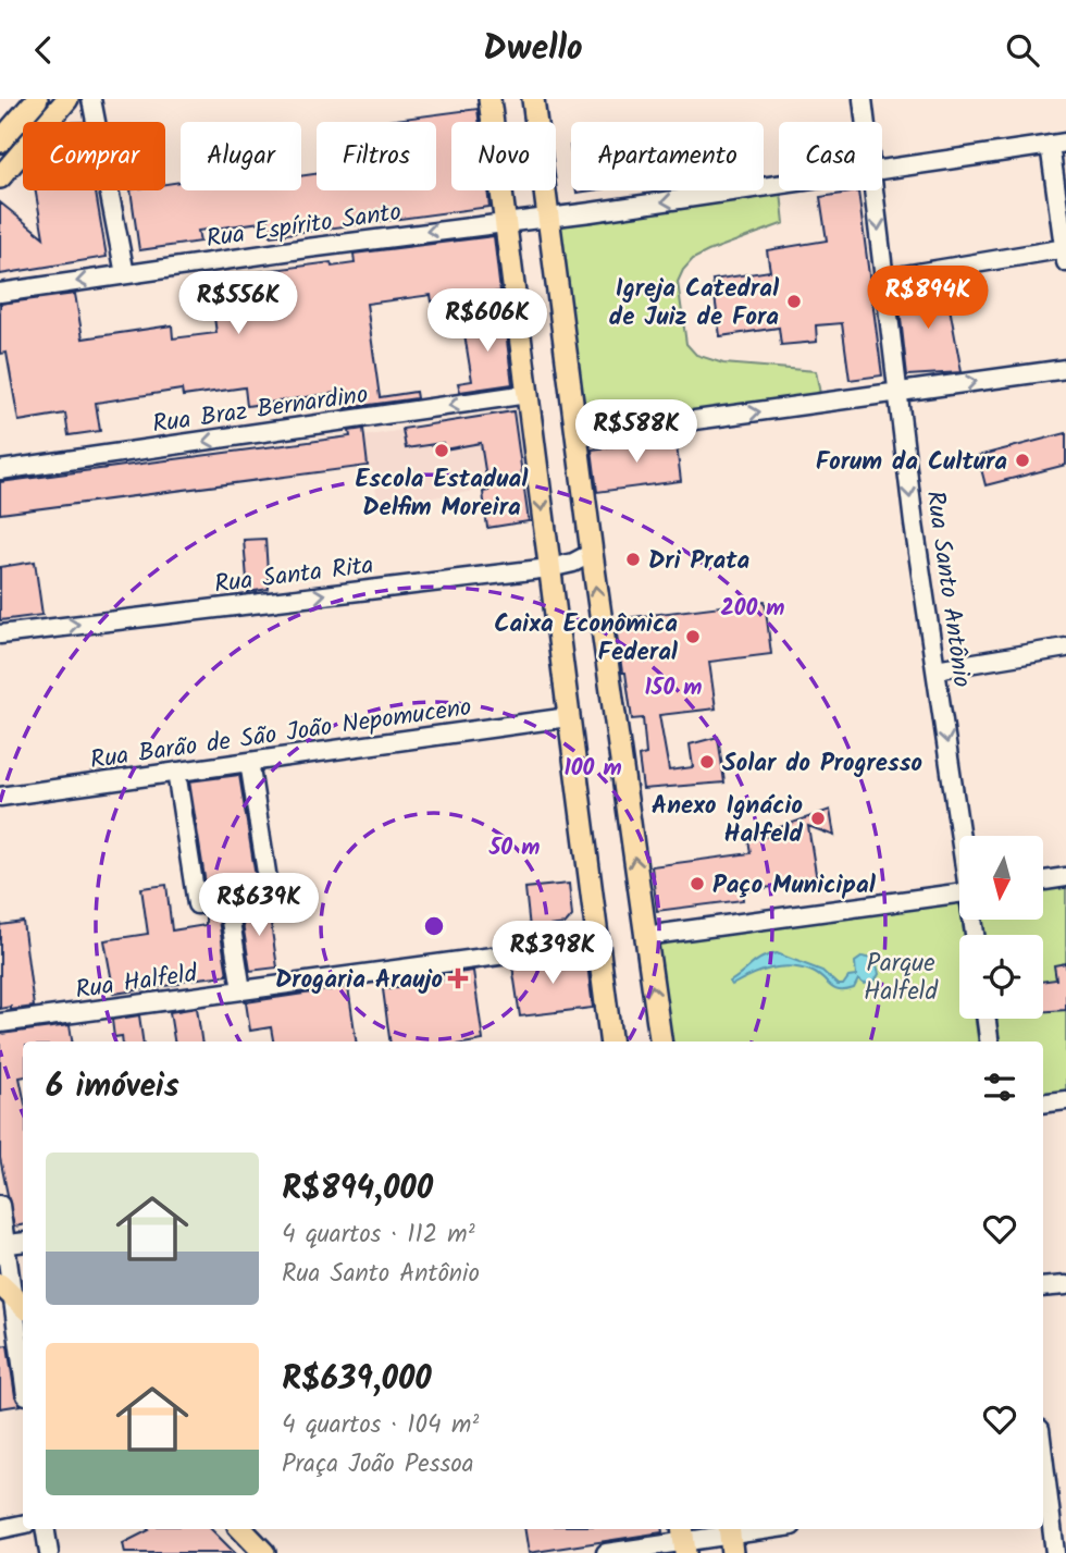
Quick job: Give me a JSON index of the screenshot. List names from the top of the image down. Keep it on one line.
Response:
{"streets":{"street":["Rua Espírito Santo","Rua Braz Bernardino","Rua Santa Rita","Rua Santo Antônio","Rua Barão de São João Nepomuceno","Rua Halfeld"]},"one_way":["Rua Espírito Santo","Rua Braz Bernardino","Rua Santa Rita","Rua Santo Antônio"],"parks":["Parque Halfeld"],"places":{"other":["Igreja Catedral de Juiz de Fora","Escola Estadual Delfim Moreira","Forum da Cultura","Dri Prata","Caixa Econômica Federal","Solar do Progresso","Anexo Ignácio Halfeld","Paço Municipal"],"health":["Drogaria Araujo"]},"north":"bottom","page":{"header":"Dwello","chip":["Comprar","Alugar","Filtros","Novo","Apartamento","Casa"],"price":["R$894K","R$556K","R$606K","R$588K","R$639K","R$398K"],"heading":"6 imóveis","list":[{"name":"R$894,000","note":"4 quartos · 112 m² · Rua Santo Antônio"},{"name":"R$639,000","note":"4 quartos · 104 m² · Praça João Pessoa"}]},"rings":["200 m","150 m","100 m","50 m"]}
